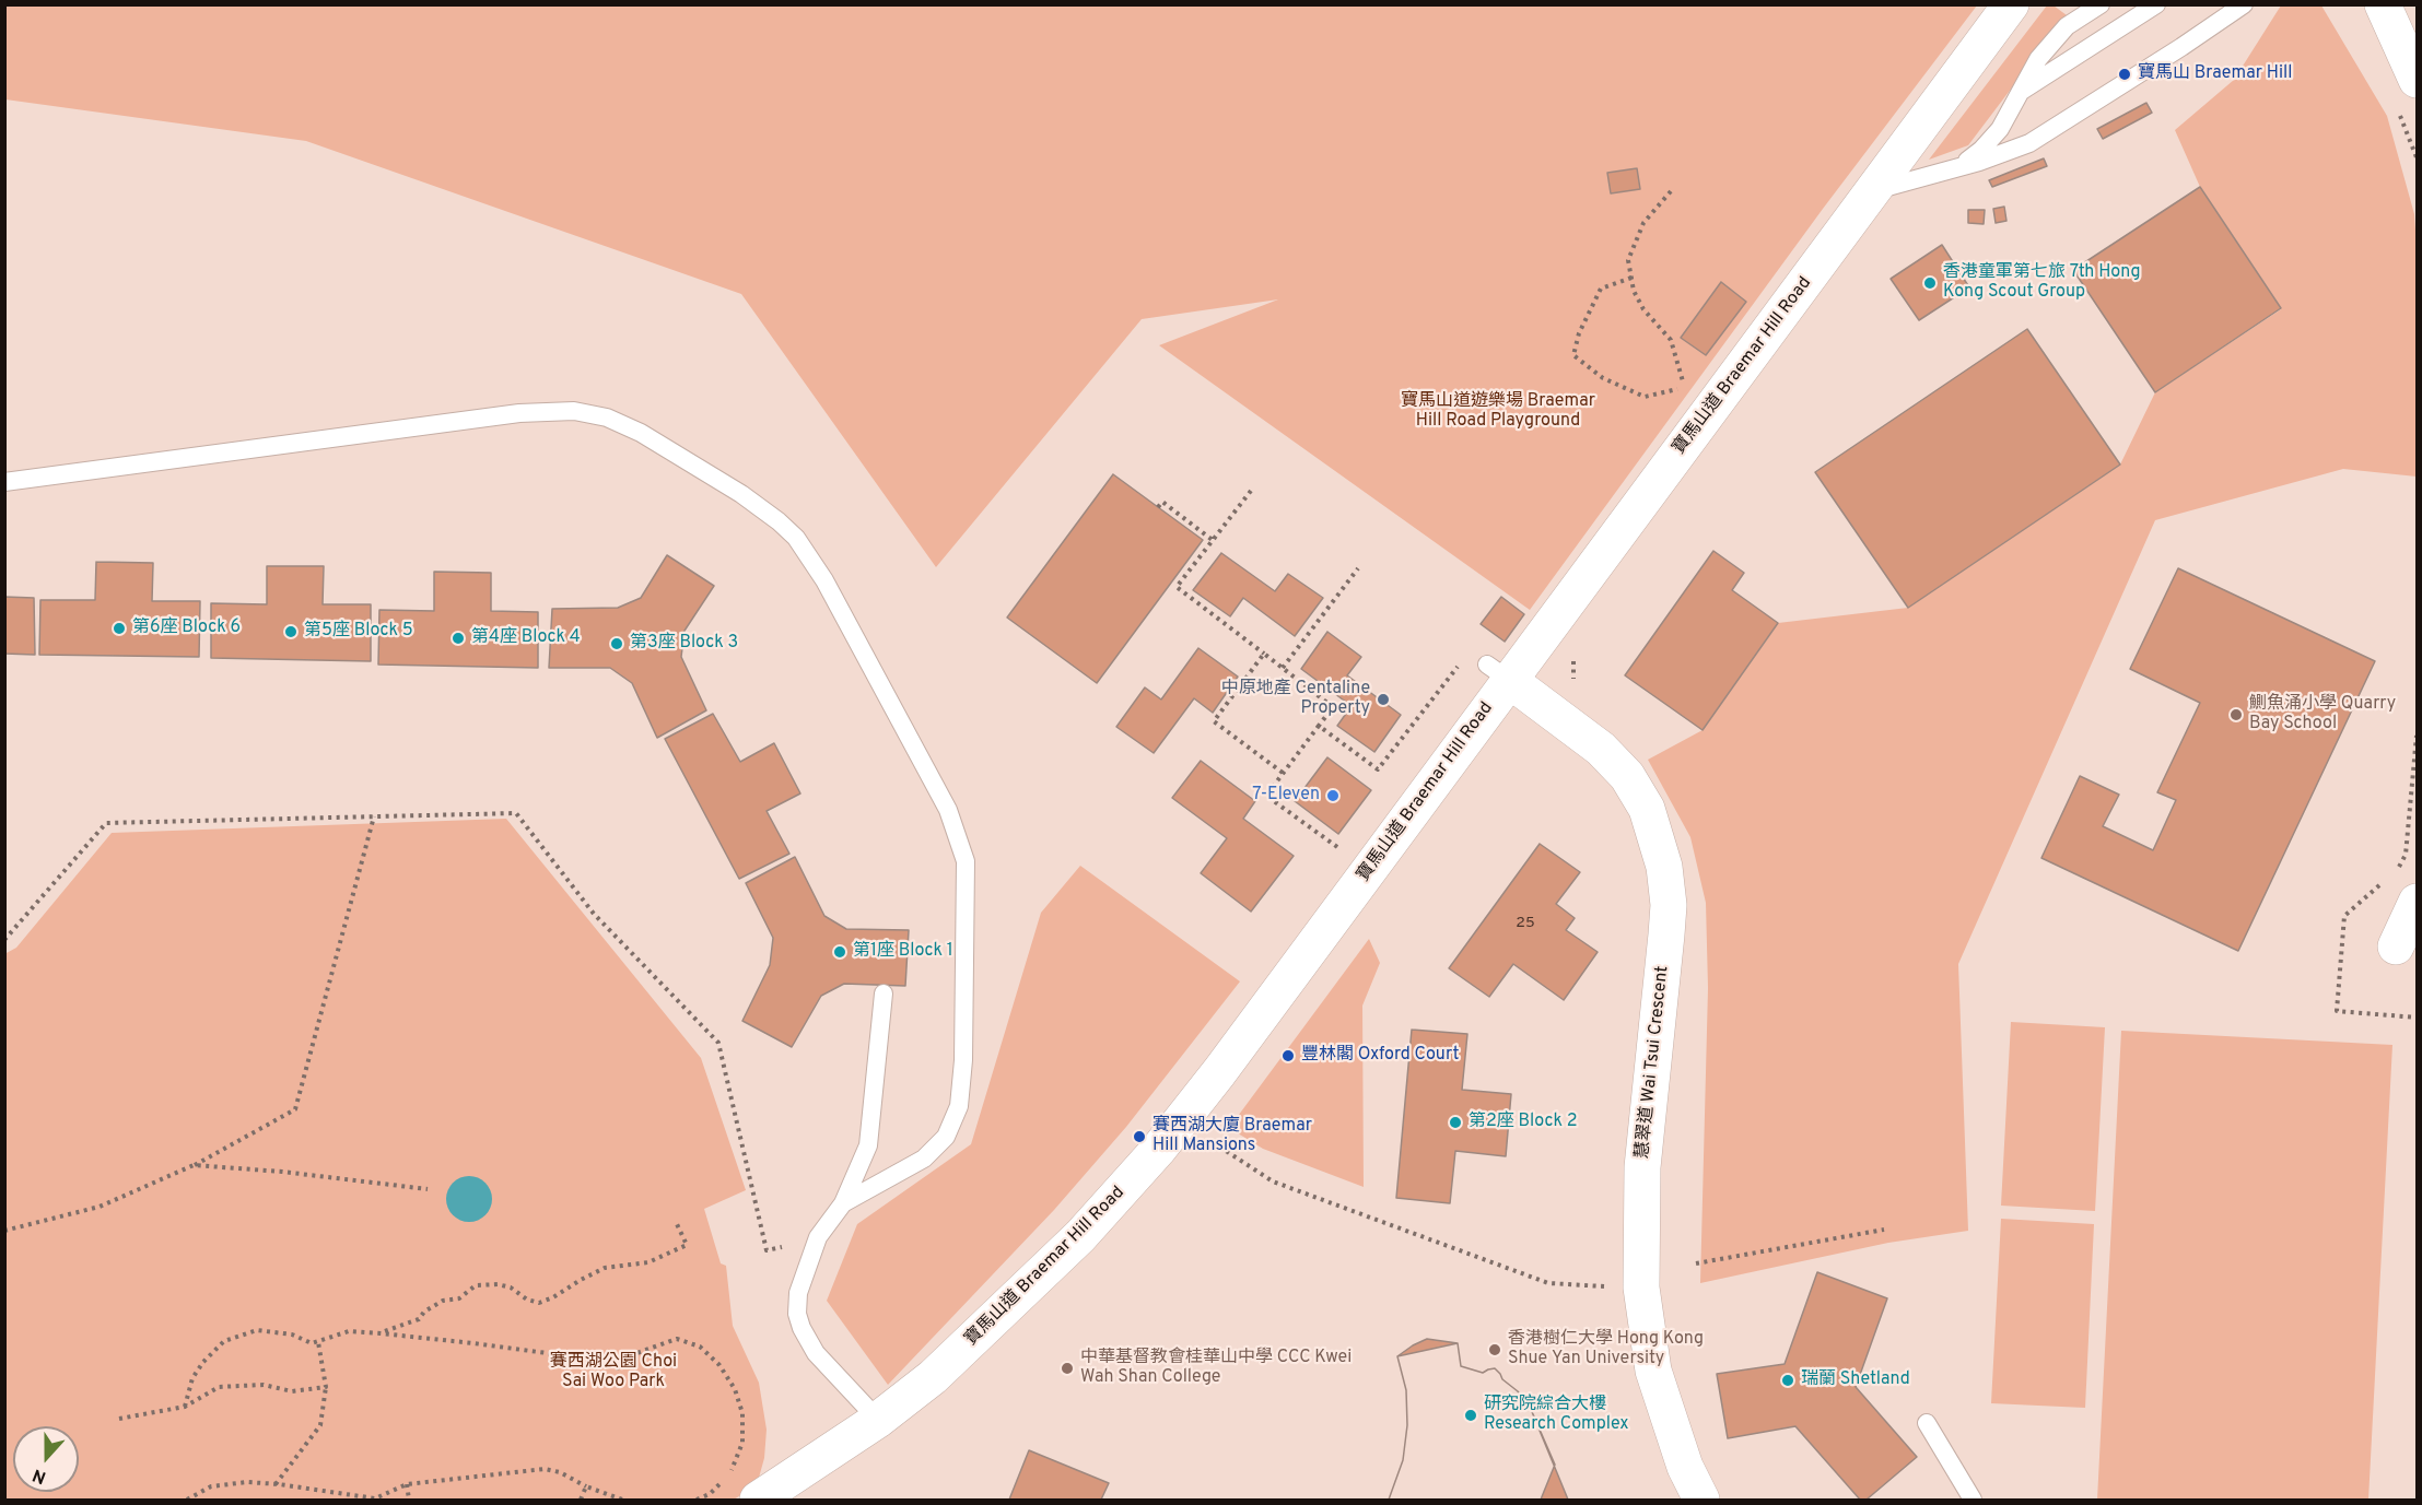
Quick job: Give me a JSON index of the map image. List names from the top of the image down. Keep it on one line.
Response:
{"streets":{"street":["寶馬山道 Braemar Hill Road","慧翠道 Wai Tsui Crescent"]},"crossings":[["寶馬山道 Braemar Hill Road","慧翠道 Wai Tsui Crescent"]],"parks":["寶馬山道遊樂場 Braemar Hill Road Playground","賽西湖公園 Choi Sai Woo Park"],"places":["寶馬山 Braemar Hill","香港童軍第七旅 7th Hong Kong Scout Group","第6座 Block 6","第5座 Block 5","第4座 Block 4","第3座 Block 3","中原地產 Centaline Property","鰂魚涌小學 Quarry Bay School","7-Eleven","第1座 Block 1","豐林閣 Oxford Court","第2座 Block 2","賽西湖大廈 Braemar Hill Mansions","香港樹仁大學 Hong Kong Shue Yan University","中華基督教會桂華山中學 CCC Kwei Wah Shan College","瑞蘭 Shetland","研究院綜合大樓 Research Complex"],"house_numbers":["25"],"north":"bottom"}
